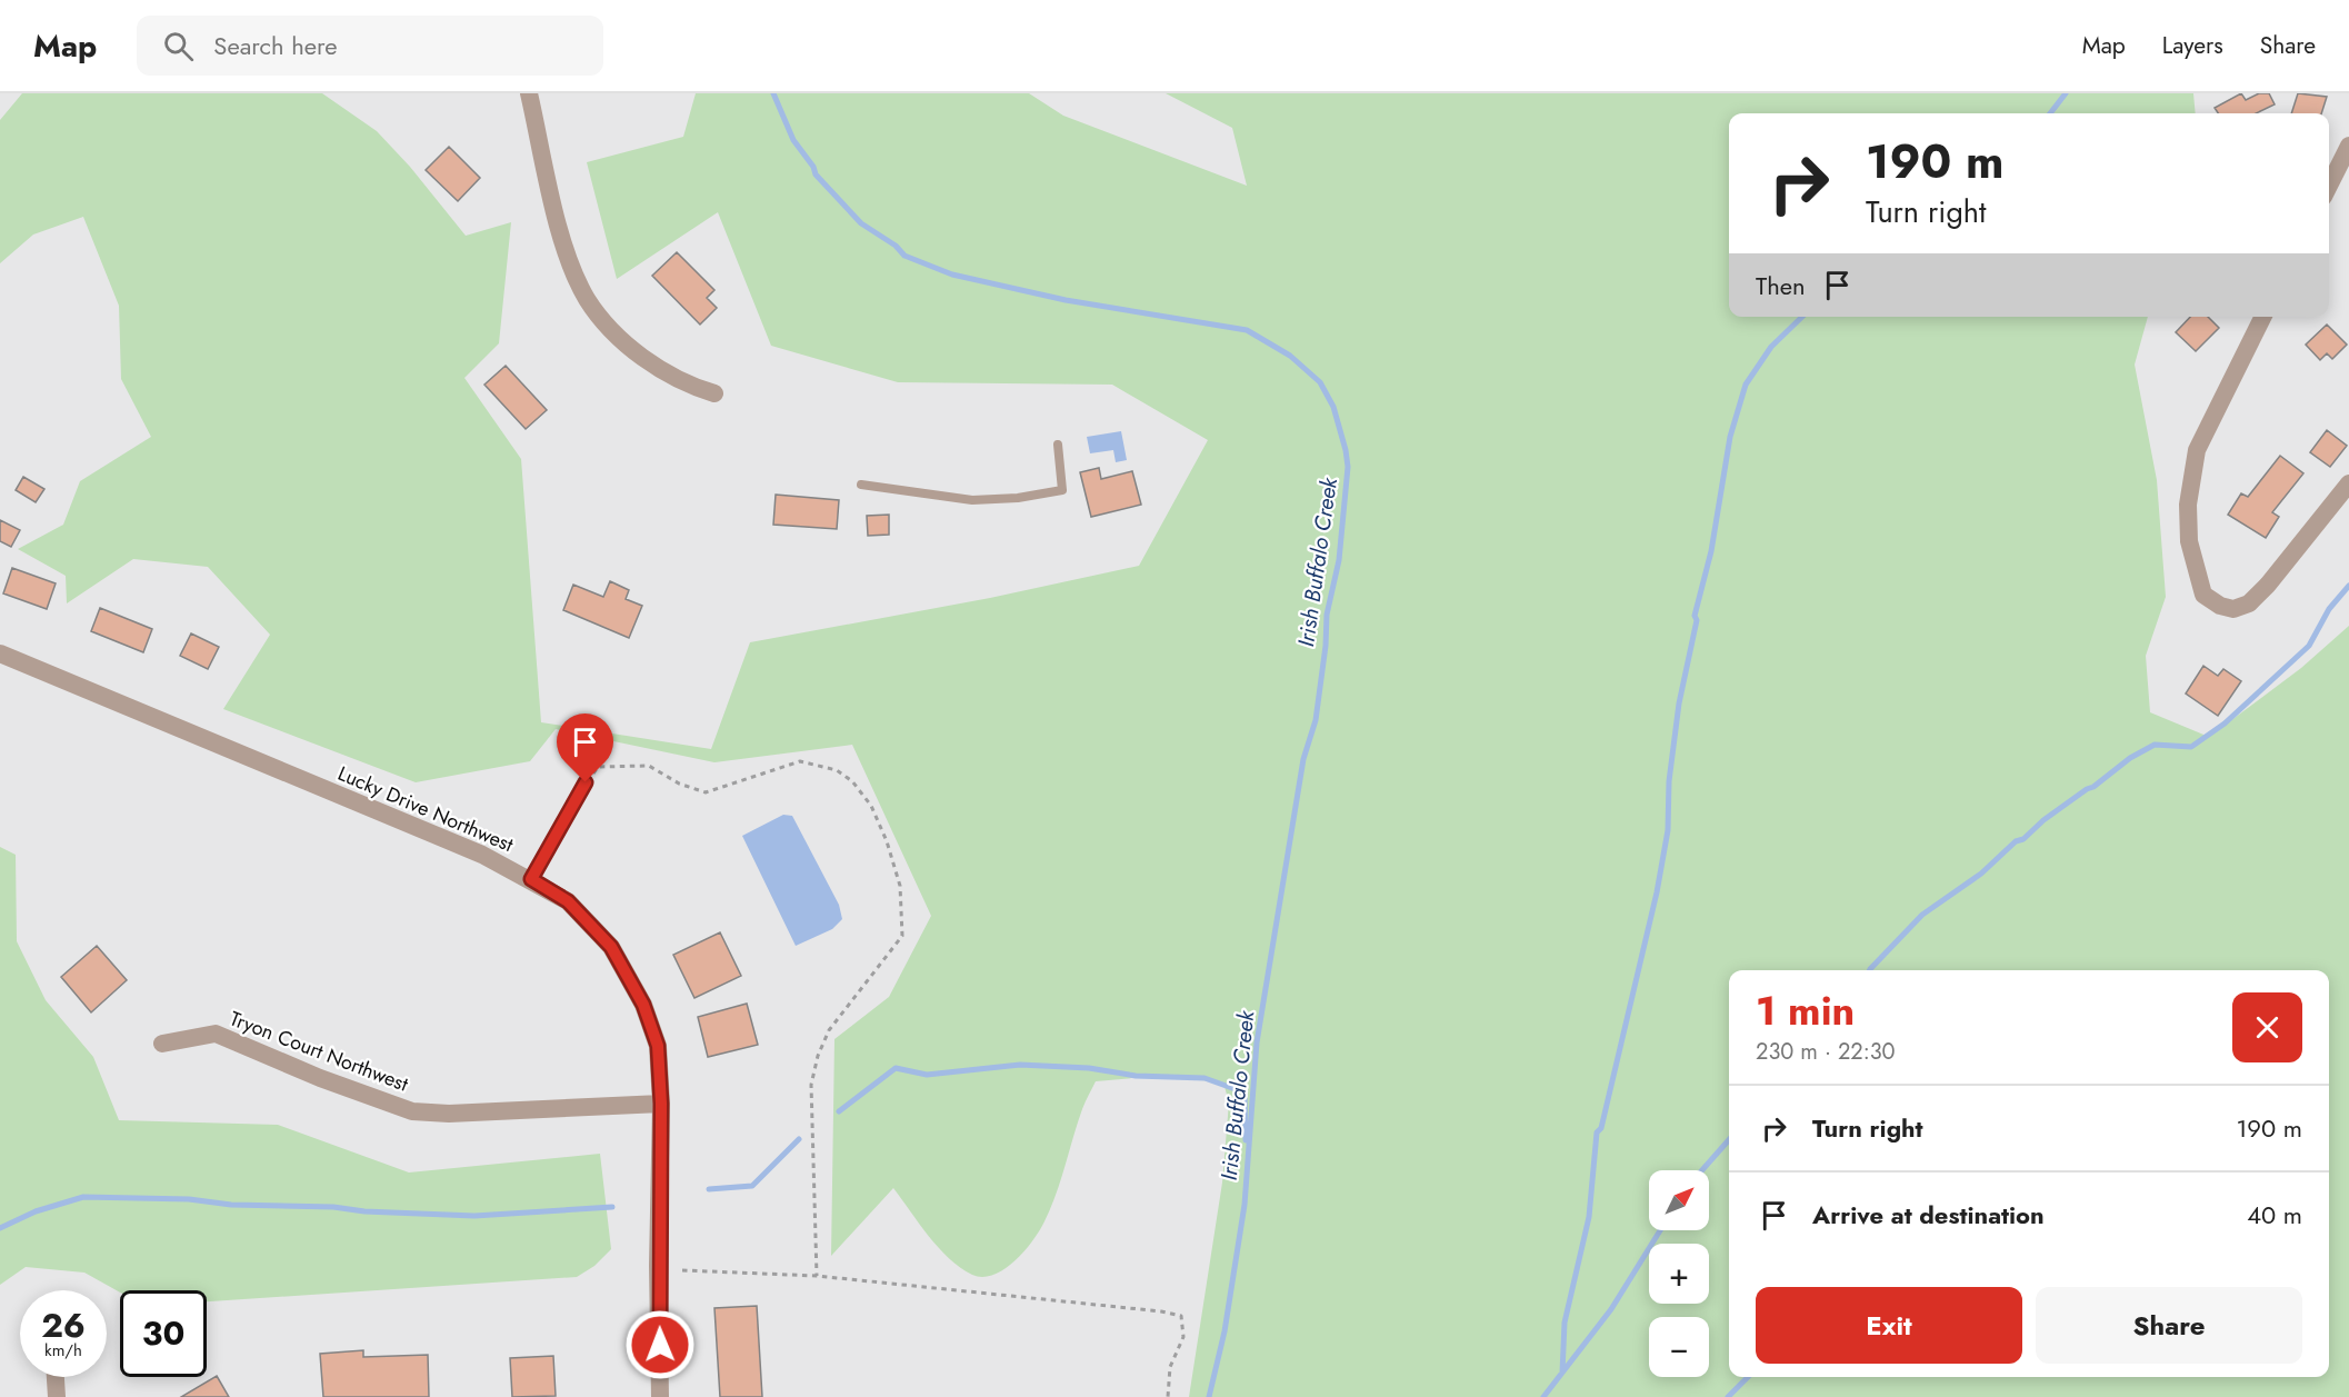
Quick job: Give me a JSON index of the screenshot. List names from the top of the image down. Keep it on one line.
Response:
{"streets":{"street":["Lucky Drive Northwest","Tryon Court Northwest"]},"crossings":[["Lucky Drive Northwest","Tryon Court Northwest"]],"water":["Irish Buffalo Creek"],"north":"top right","page":{"header":"Map","search":"Search here","nav":["Map","Layers","Share"],"turn":["190 m","Turn right"],"then":"Then","heading":["1 min","230 m · 22:30"],"list":[{"name":"Turn right","value":"190 m"},{"name":"Arrive at destination","value":"40 m"}],"map_buttons":["+","−"],"buttons":["Exit","Share"],"speed":"26 km/h","limit":"30"}}
